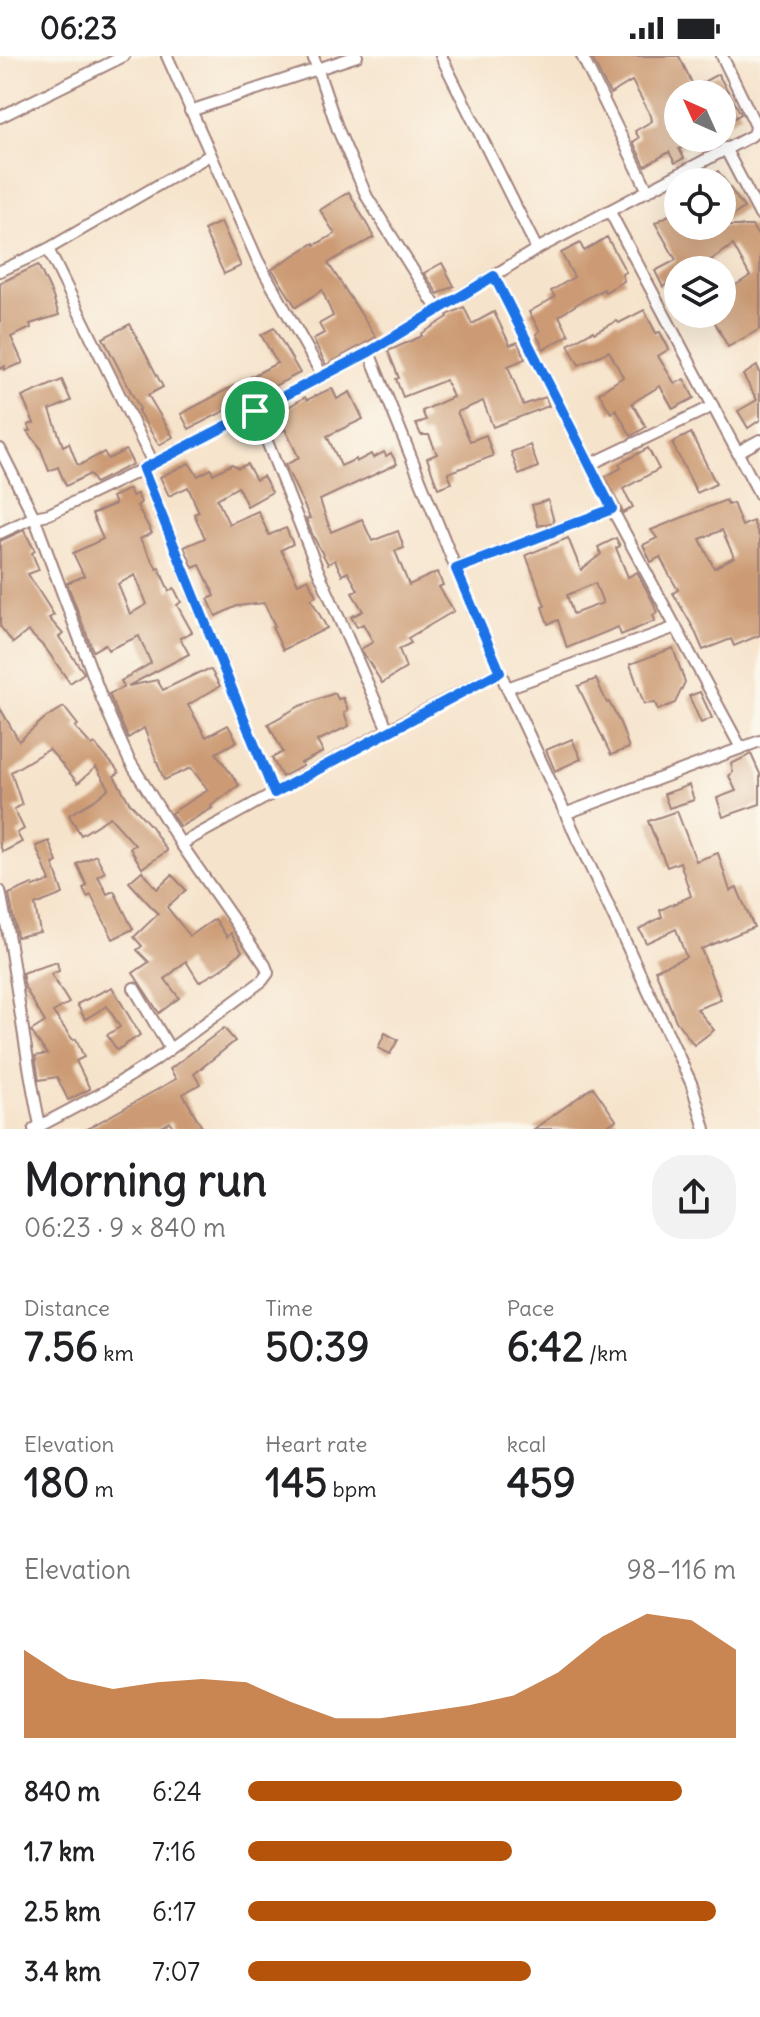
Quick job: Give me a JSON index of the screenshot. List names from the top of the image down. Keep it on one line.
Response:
{"north":"top left","page":{"status":"06:23","heading":["Morning run","06:23 · 9 × 840 m"],"stats":[["Distance","7.56 km"],["Time","50:39"],["Pace","6:42 /km"],["Elevation","180 m"],["Heart rate","145 bpm"],["kcal","459"]],"chart":["Elevation","98–116 m"],"list":[{"name":"840 m","note":"6:24"},{"name":"1.7 km","note":"7:16"},{"name":"2.5 km","note":"6:17"},{"name":"3.4 km","note":"7:07"}]}}
